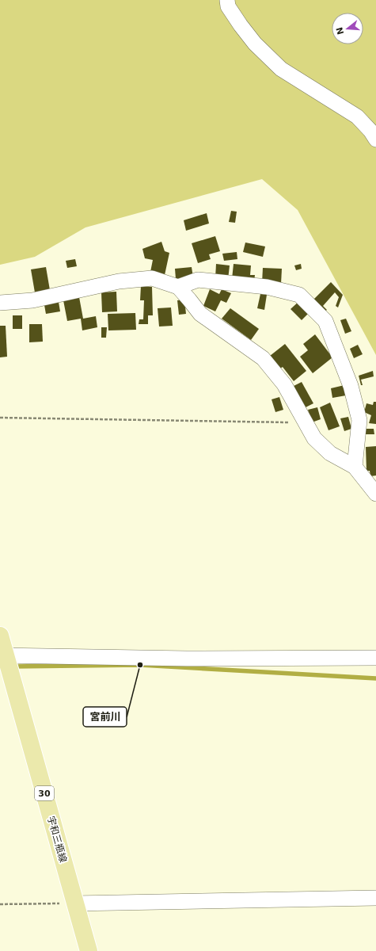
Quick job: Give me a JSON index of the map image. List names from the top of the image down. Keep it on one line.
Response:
{"streets":{"main road":["30","宇和三瓶線"]},"places":["宮前川"],"north":"left"}
